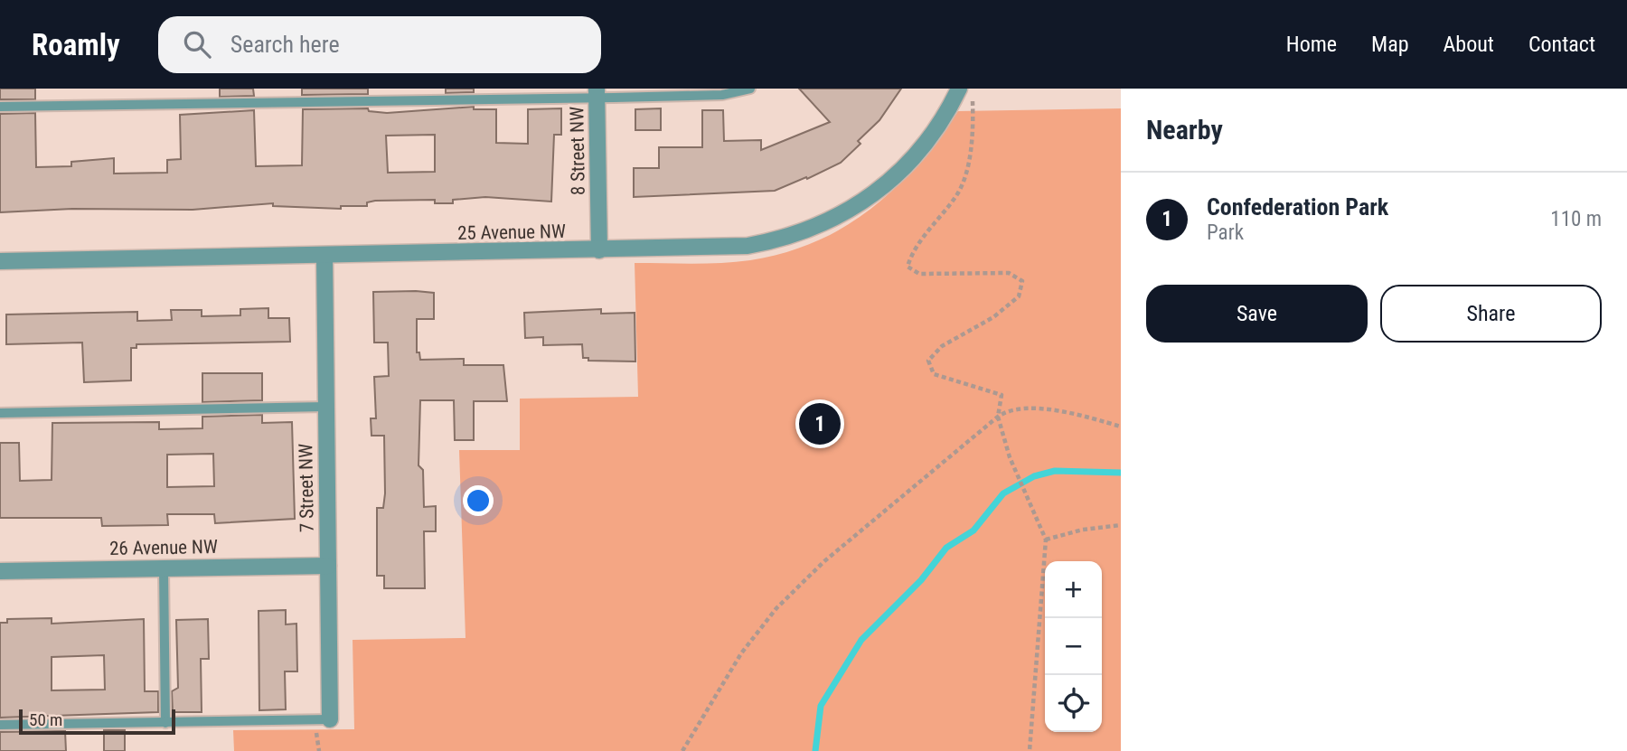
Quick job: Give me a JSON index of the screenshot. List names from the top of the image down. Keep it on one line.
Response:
{"streets":{"street":["8 Street NW","25 Avenue NW","7 Street NW","26 Avenue NW"]},"crossings":[["8 Street NW","25 Avenue NW"],["25 Avenue NW","7 Street NW"],["7 Street NW","26 Avenue NW"]],"scale_bar":"50 m","page":{"header":"Roamly","search":"Search here","nav":["Home","Map","About","Contact"],"heading":"Nearby","list":[{"mark":"1","name":"Confederation Park","note":"Park","value":"110 m"}],"buttons":["Save","Share"],"pins":"1","map_buttons":["+","−"],"scale":"50 m"}}
